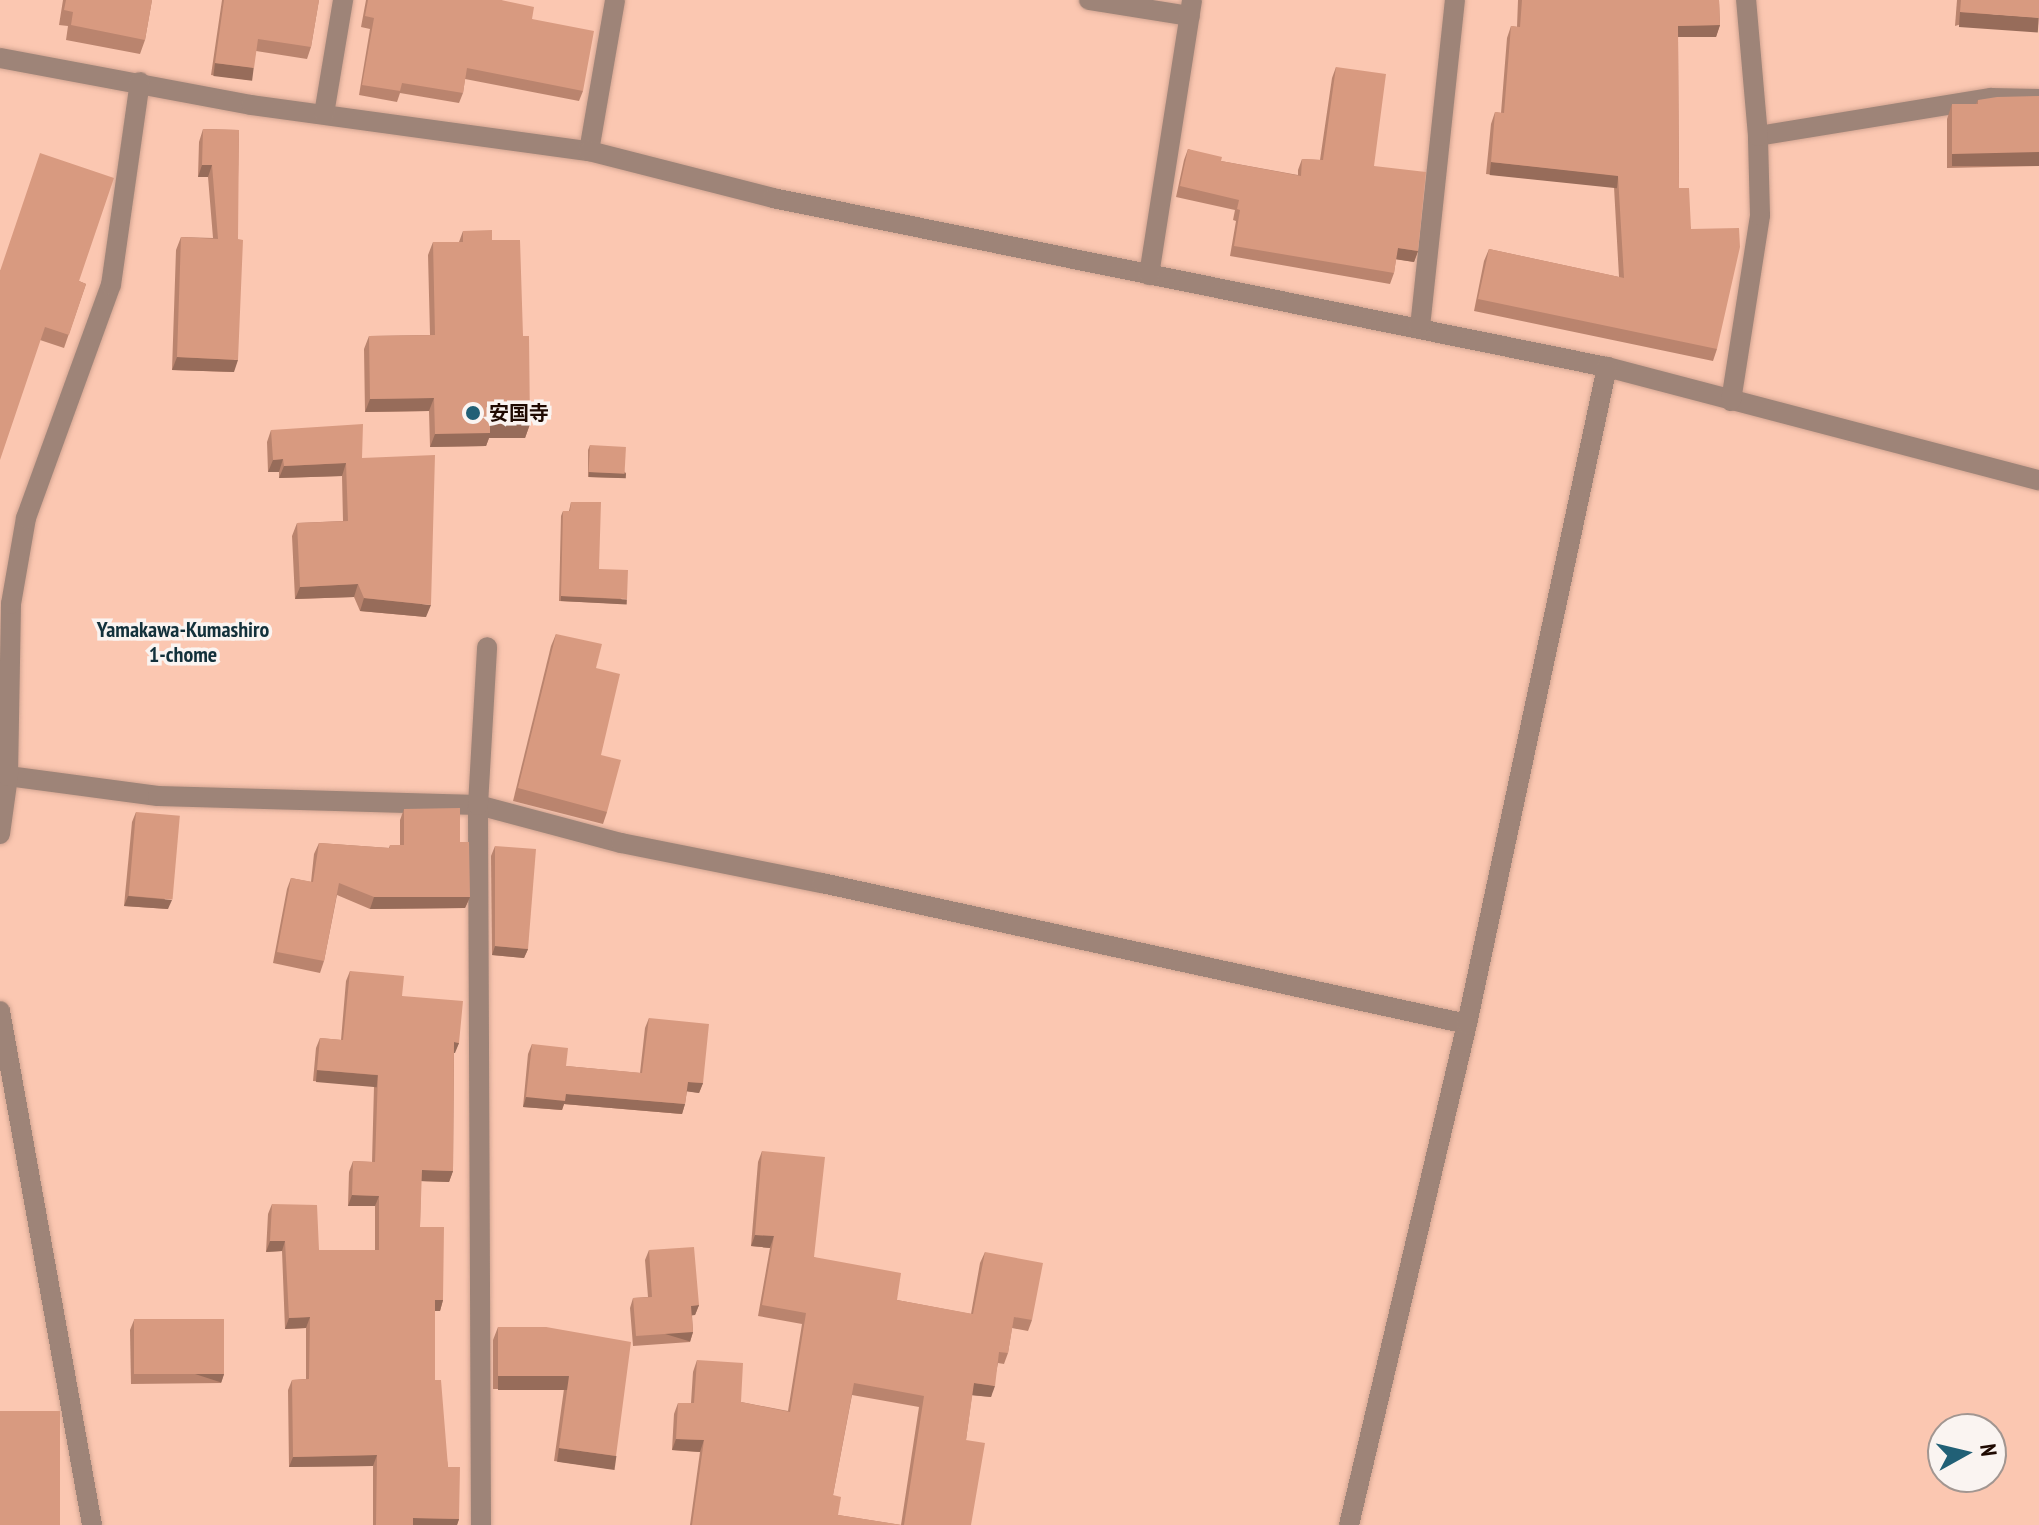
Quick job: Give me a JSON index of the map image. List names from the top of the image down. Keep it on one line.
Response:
{"districts":["Yamakawa-Kumashiro 1-chome"],"places":["安国寺"],"north":"right"}
